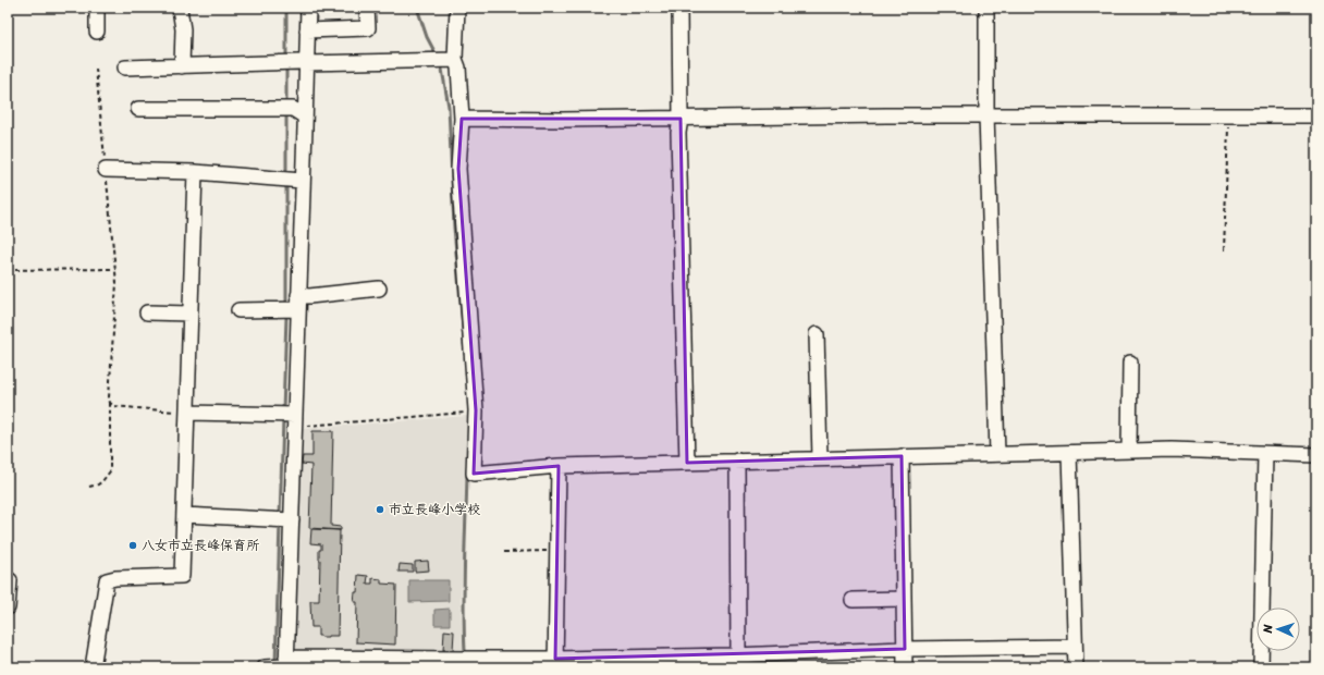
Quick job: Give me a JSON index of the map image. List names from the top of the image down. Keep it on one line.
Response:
{"places":["市立長峰小学校","八女市立長峰保育所"],"north":"left"}
